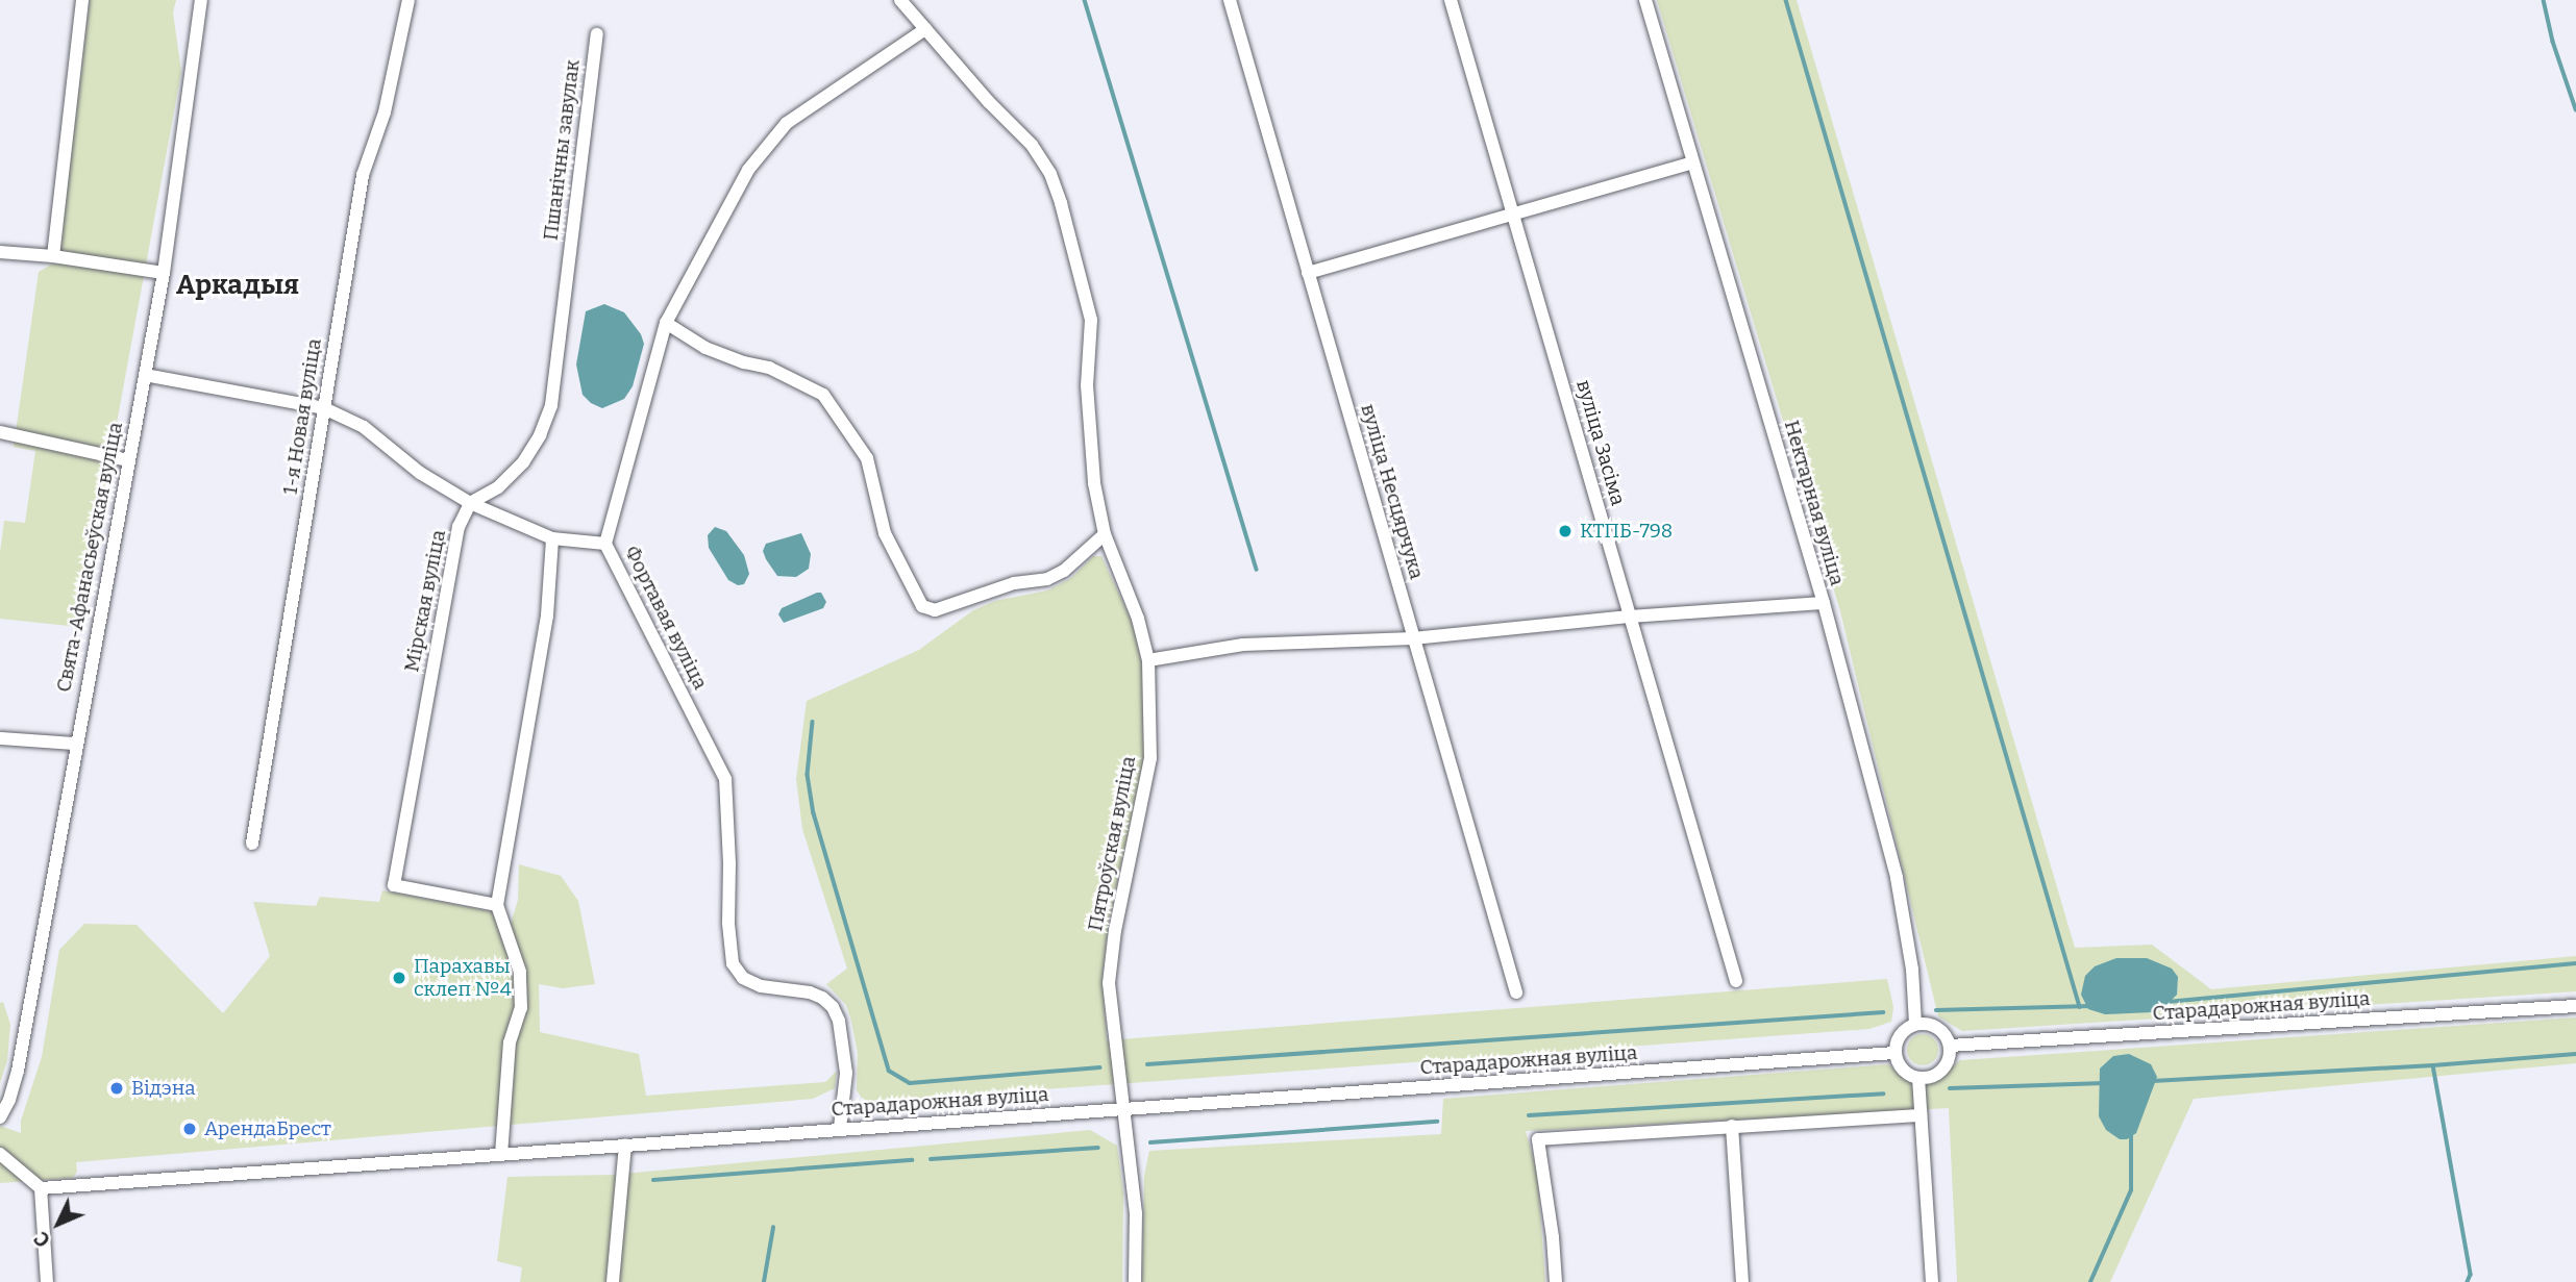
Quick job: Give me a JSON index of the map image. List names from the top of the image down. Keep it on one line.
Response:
{"streets":{"street":["Пшанічны завулак","1-я Новая вуліца","вуліца Засіма","вуліца Несцярчука","Нектарная вуліца","Свята-Афанасьеўская вуліца","Мірская вуліца","Фортавая вуліца","Пятроўская вуліца","Старадарожная вуліца"]},"crossings":[["Пшанічны завулак","Мірская вуліца"],["Нектарная вуліца","Старадарожная вуліца"],["Фортавая вуліца","Пятроўская вуліца"],["Фортавая вуліца","Старадарожная вуліца"],["Пятроўская вуліца","Старадарожная вуліца"]],"districts":["Аркадыя"],"places":["КТПБ-798","Парахавы склеп №4","Відэна","АрендаБрест"],"north":"bottom left"}
